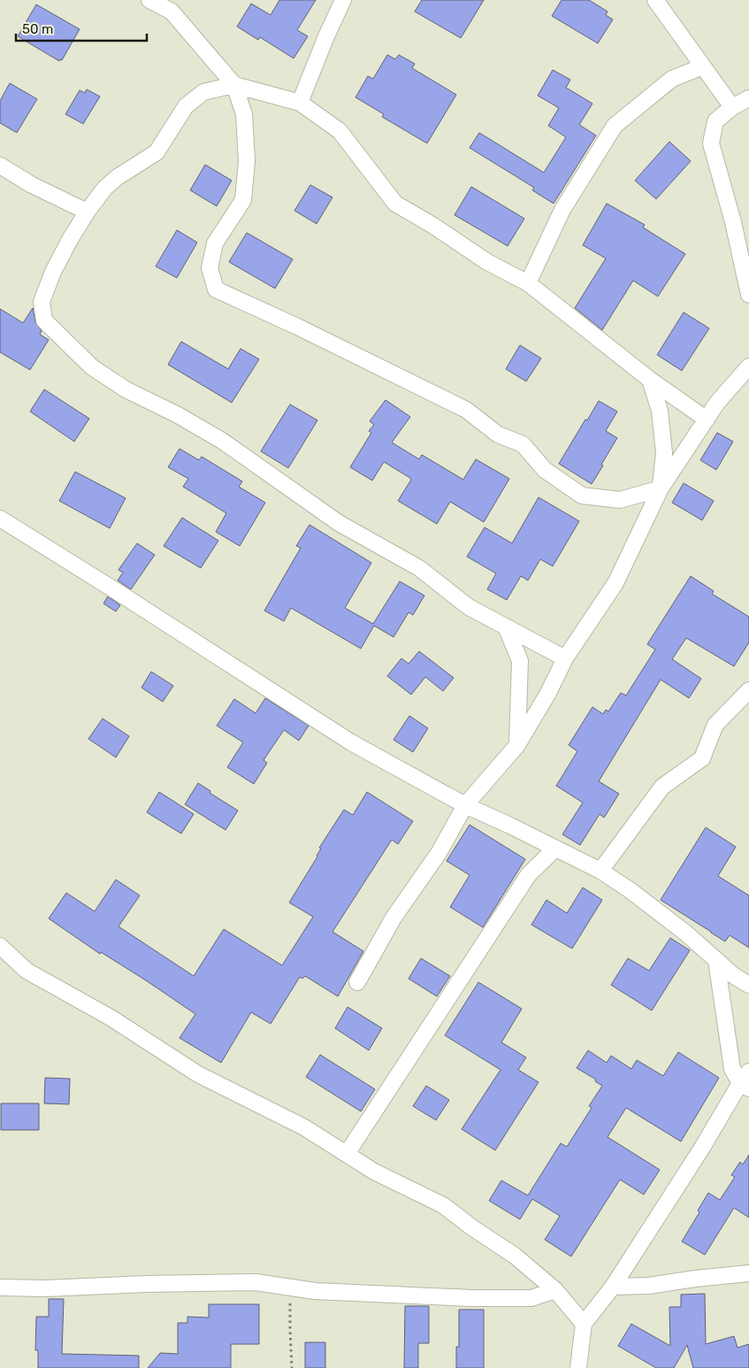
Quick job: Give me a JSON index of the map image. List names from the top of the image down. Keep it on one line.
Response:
{"scale_bar":"50 m"}
